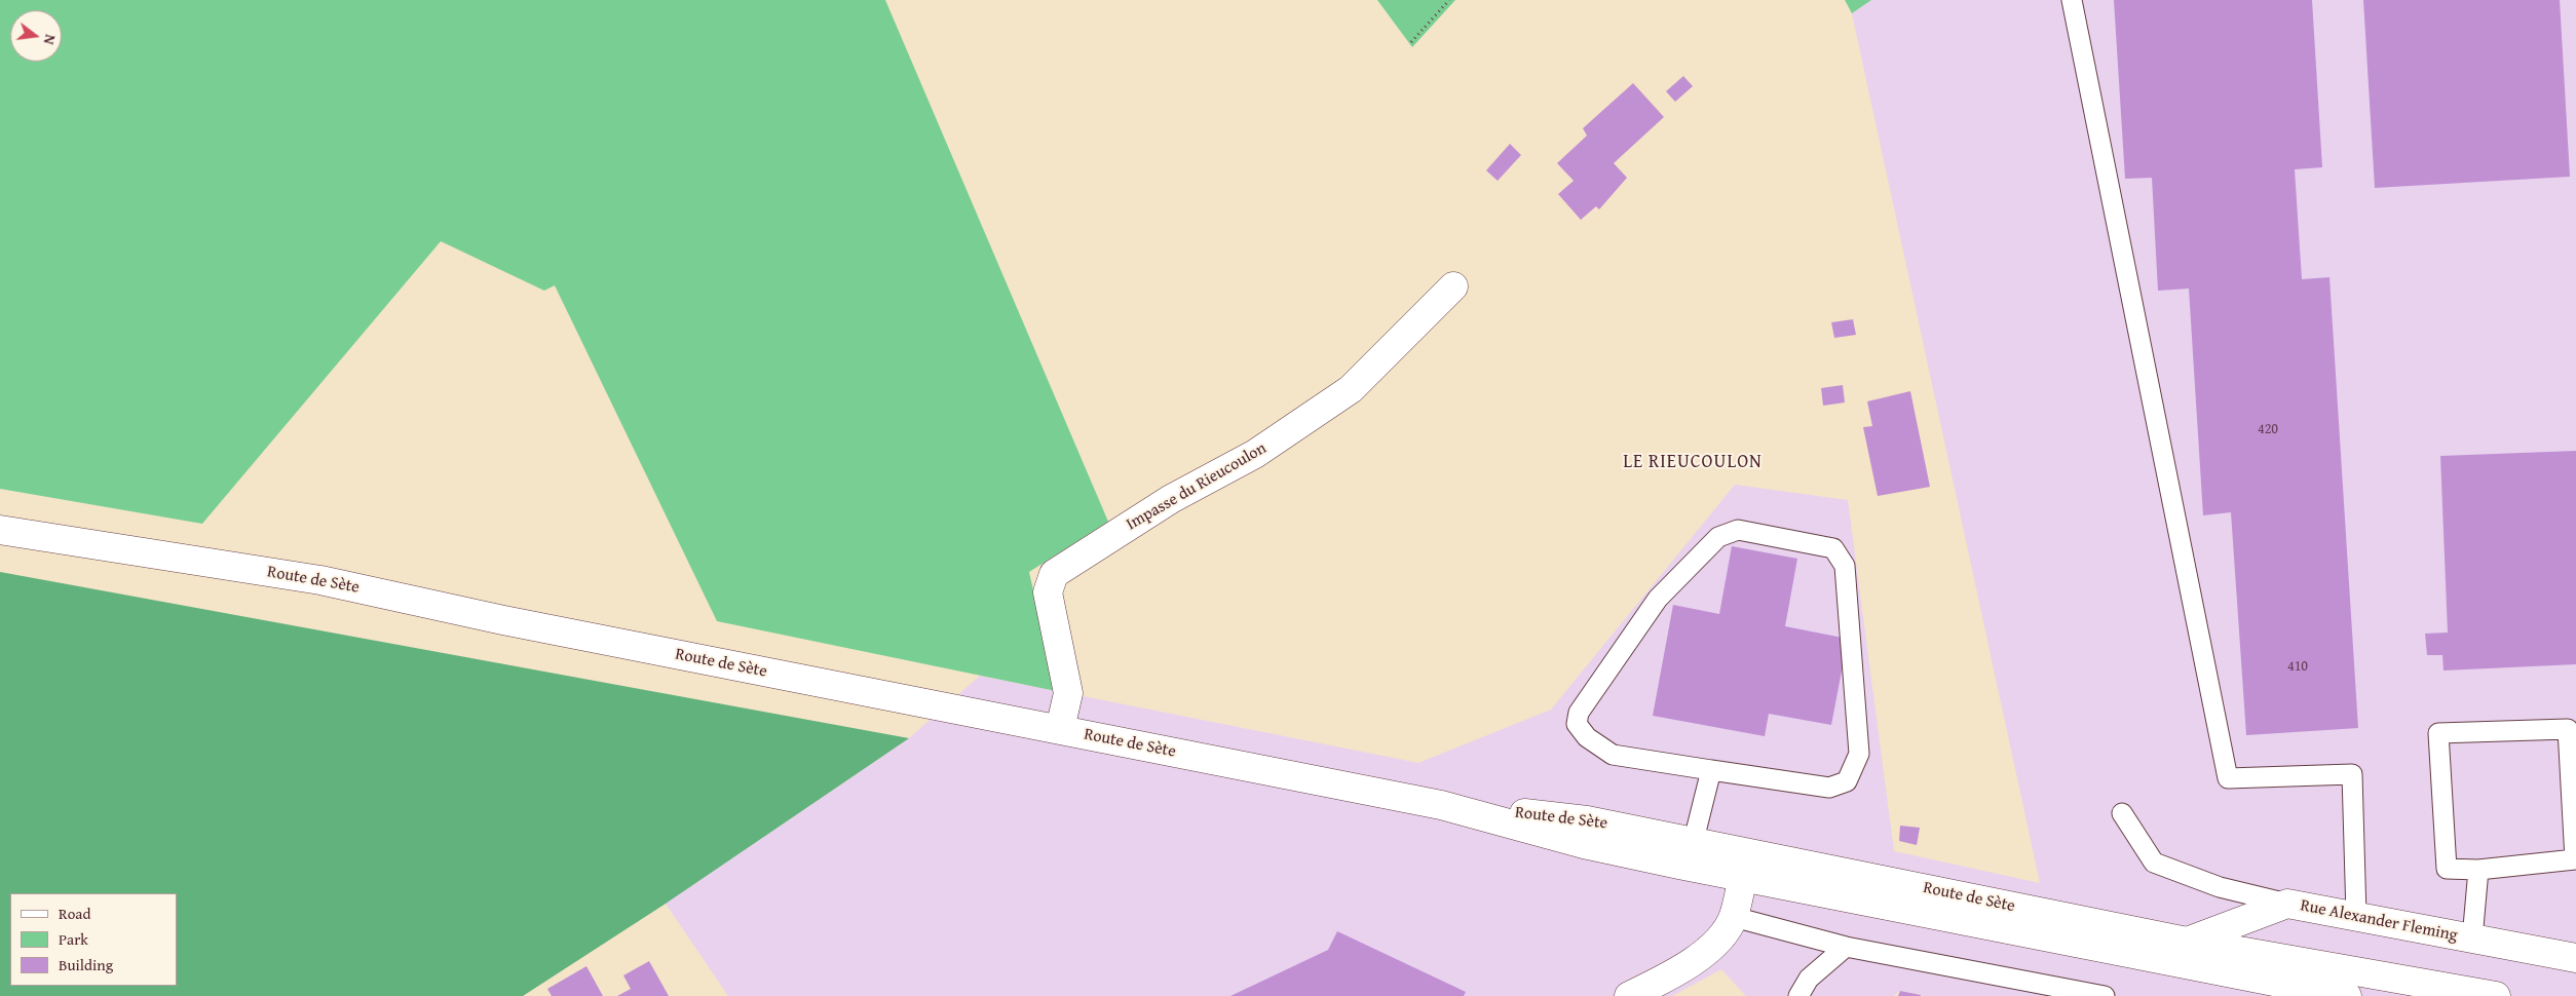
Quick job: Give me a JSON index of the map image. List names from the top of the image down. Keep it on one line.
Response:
{"streets":{"main road":["Impasse du Rieucoulon","Route de Sète","Rue Alexander Fleming"]},"crossings":[["Impasse du Rieucoulon","Route de Sète"],["Route de Sète","Rue Alexander Fleming"]],"districts":["LE RIEUCOULON"],"house_numbers":["420","410"],"legend":["Road","Park","Building"],"north":"right"}
